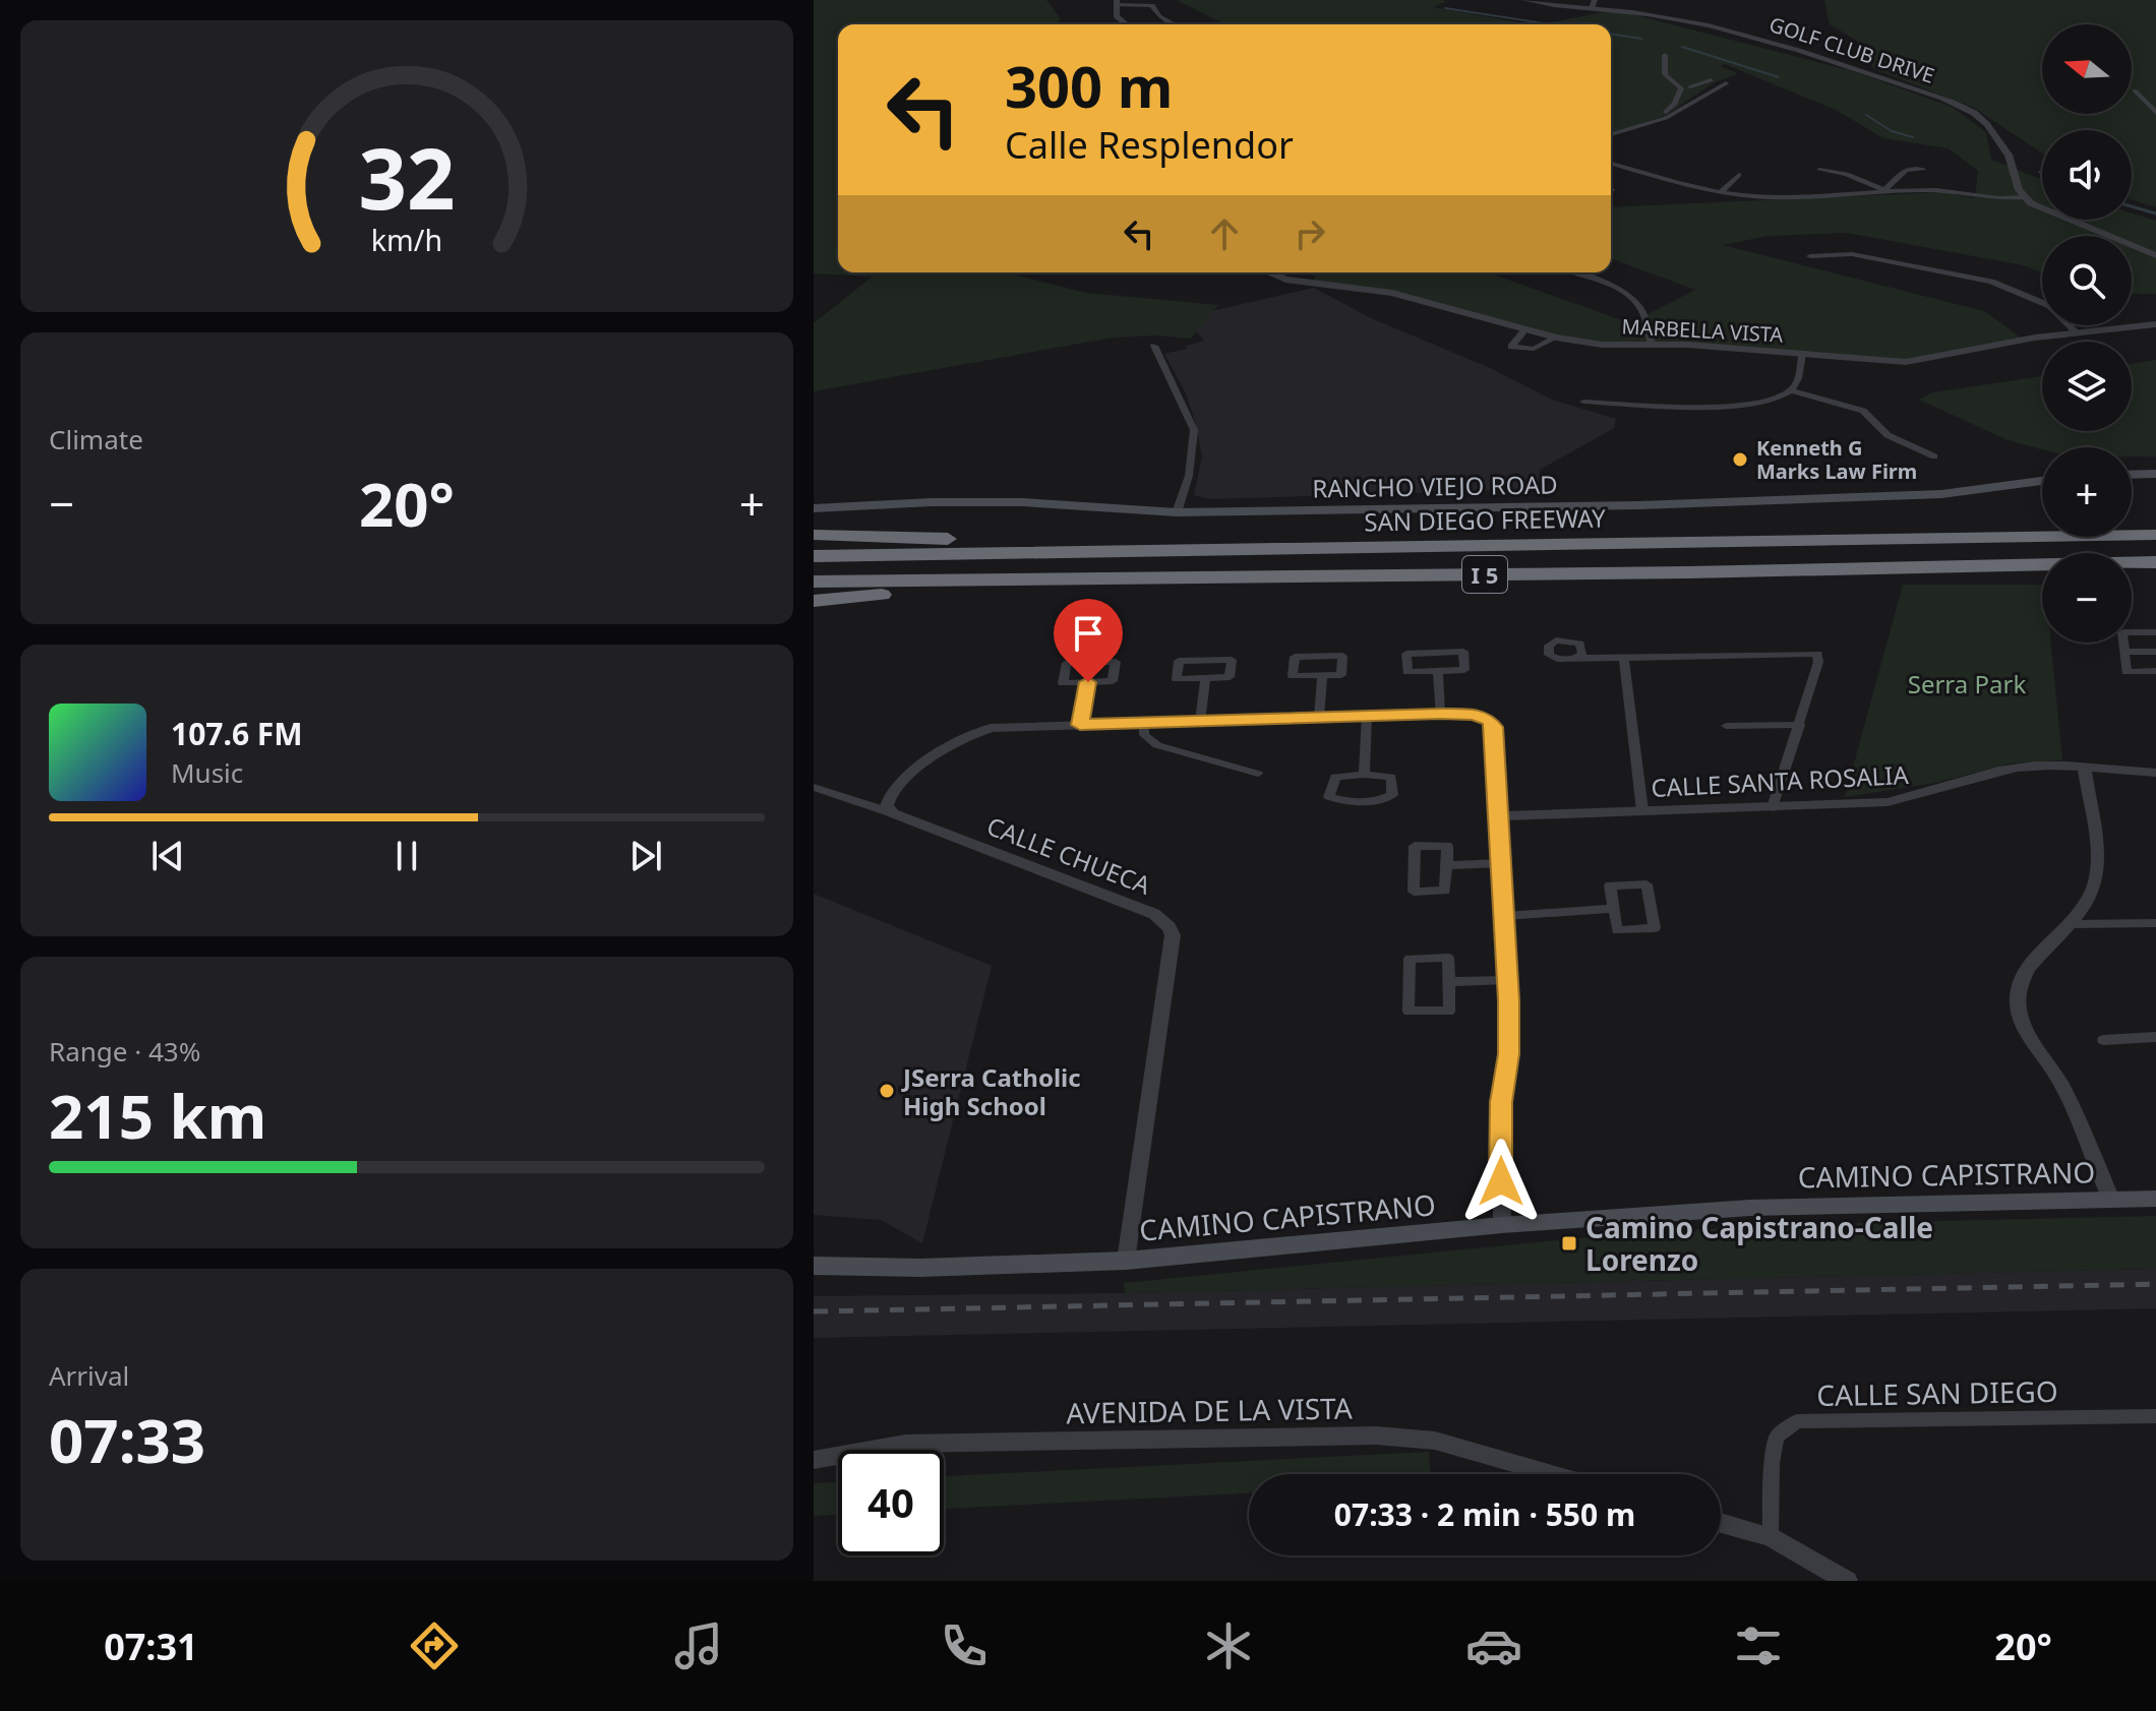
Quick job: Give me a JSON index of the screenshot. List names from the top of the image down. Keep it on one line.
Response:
{"streets":{"highway":["SAN DIEGO FREEWAY","I 5"],"main road":["RANCHO VIEJO ROAD","CAMINO CAPISTRANO"],"street":["GOLF CLUB DRIVE","MARBELLA VISTA","CALLE SANTA ROSALIA","CALLE CHUECA","CALLE SAN DIEGO","AVENIDA DE LA VISTA"]},"crossings":[["CALLE CHUECA","CAMINO CAPISTRANO"]],"parks":["Serra Park"],"places":{"other":["Kenneth G Marks Law Firm","JSerra Catholic High School"],"transit":["Camino Capistrano-Calle Lorenzo"]},"north":"left","page":{"map_buttons":["+","−"],"turn":["300 m","Calle Resplendor"],"tile":["Climate",["Range · 43%","215 km"],["Arrival","07:33"]],"heat":["−","20°","+"],"song":["107.6 FM","Music"],"limit":"40","trip":"07:33 · 2 min · 550 m","tabs":["07:31","20°"],"gauge":["32","km/h"]}}
